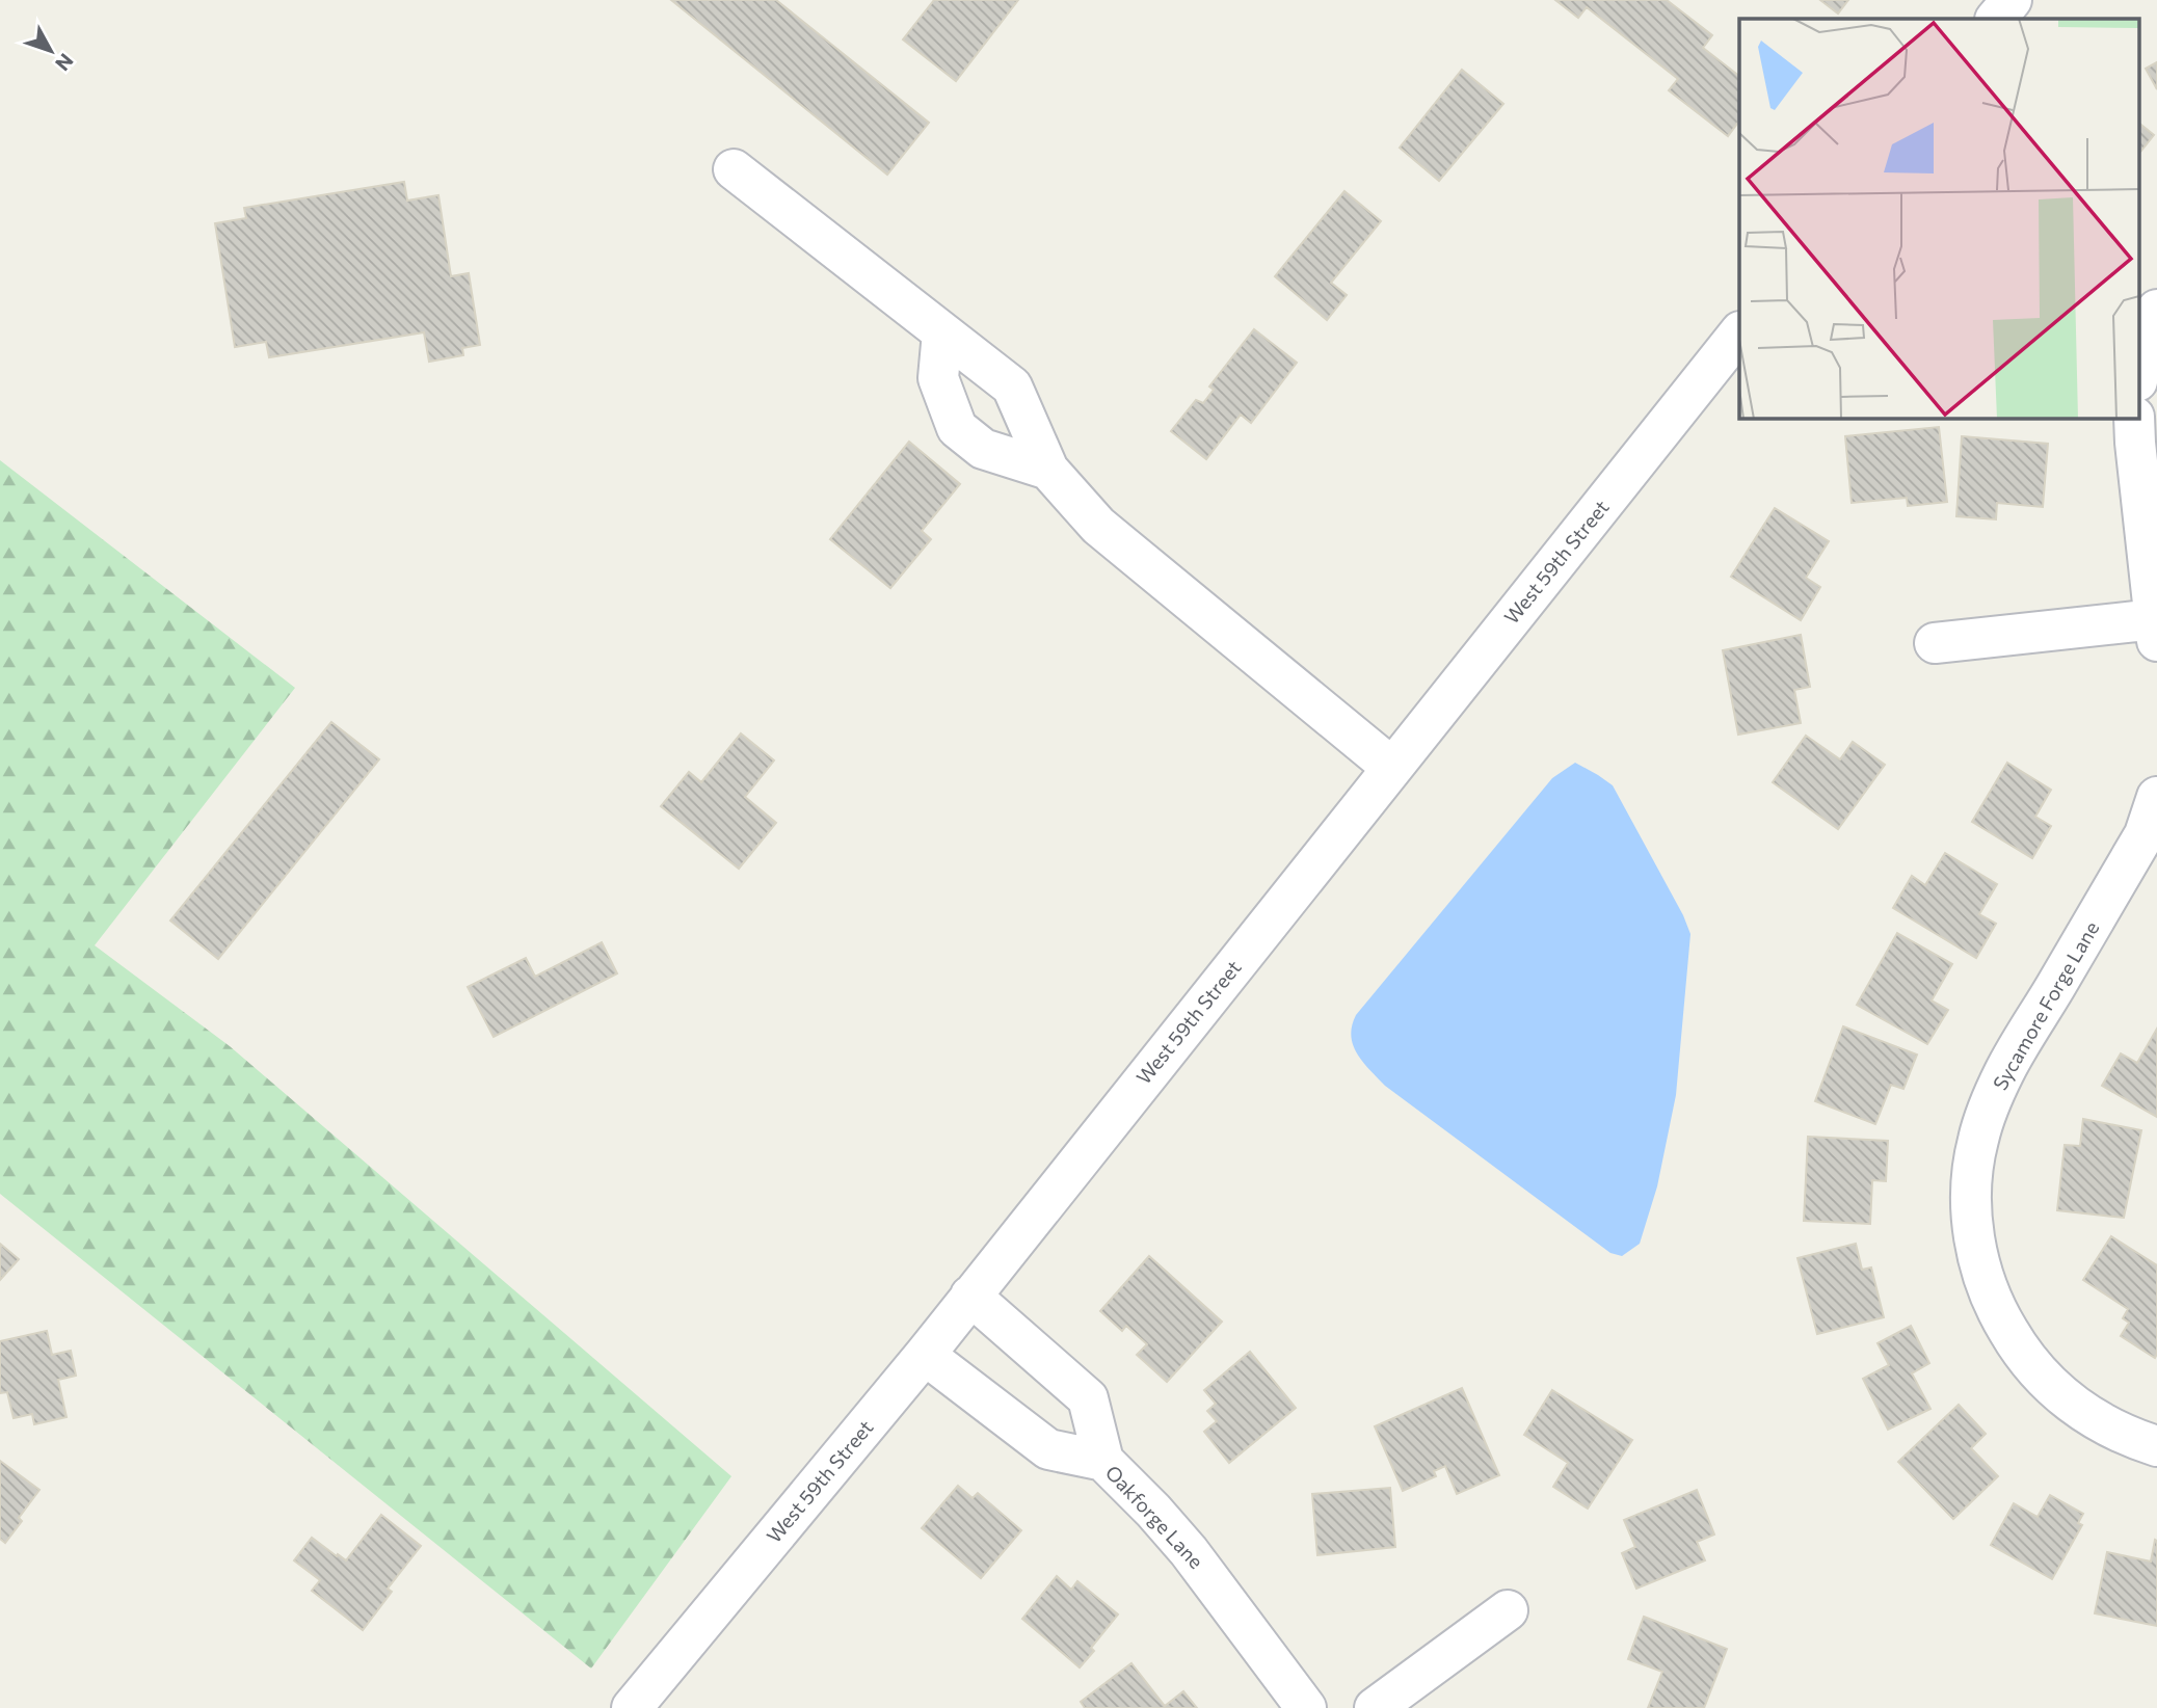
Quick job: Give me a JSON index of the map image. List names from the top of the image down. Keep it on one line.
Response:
{"streets":{"street":["West 59th Street","Sycamore Forge Lane","Oakforge Lane"]},"crossings":[["West 59th Street","Oakforge Lane"]],"north":"bottom right"}
